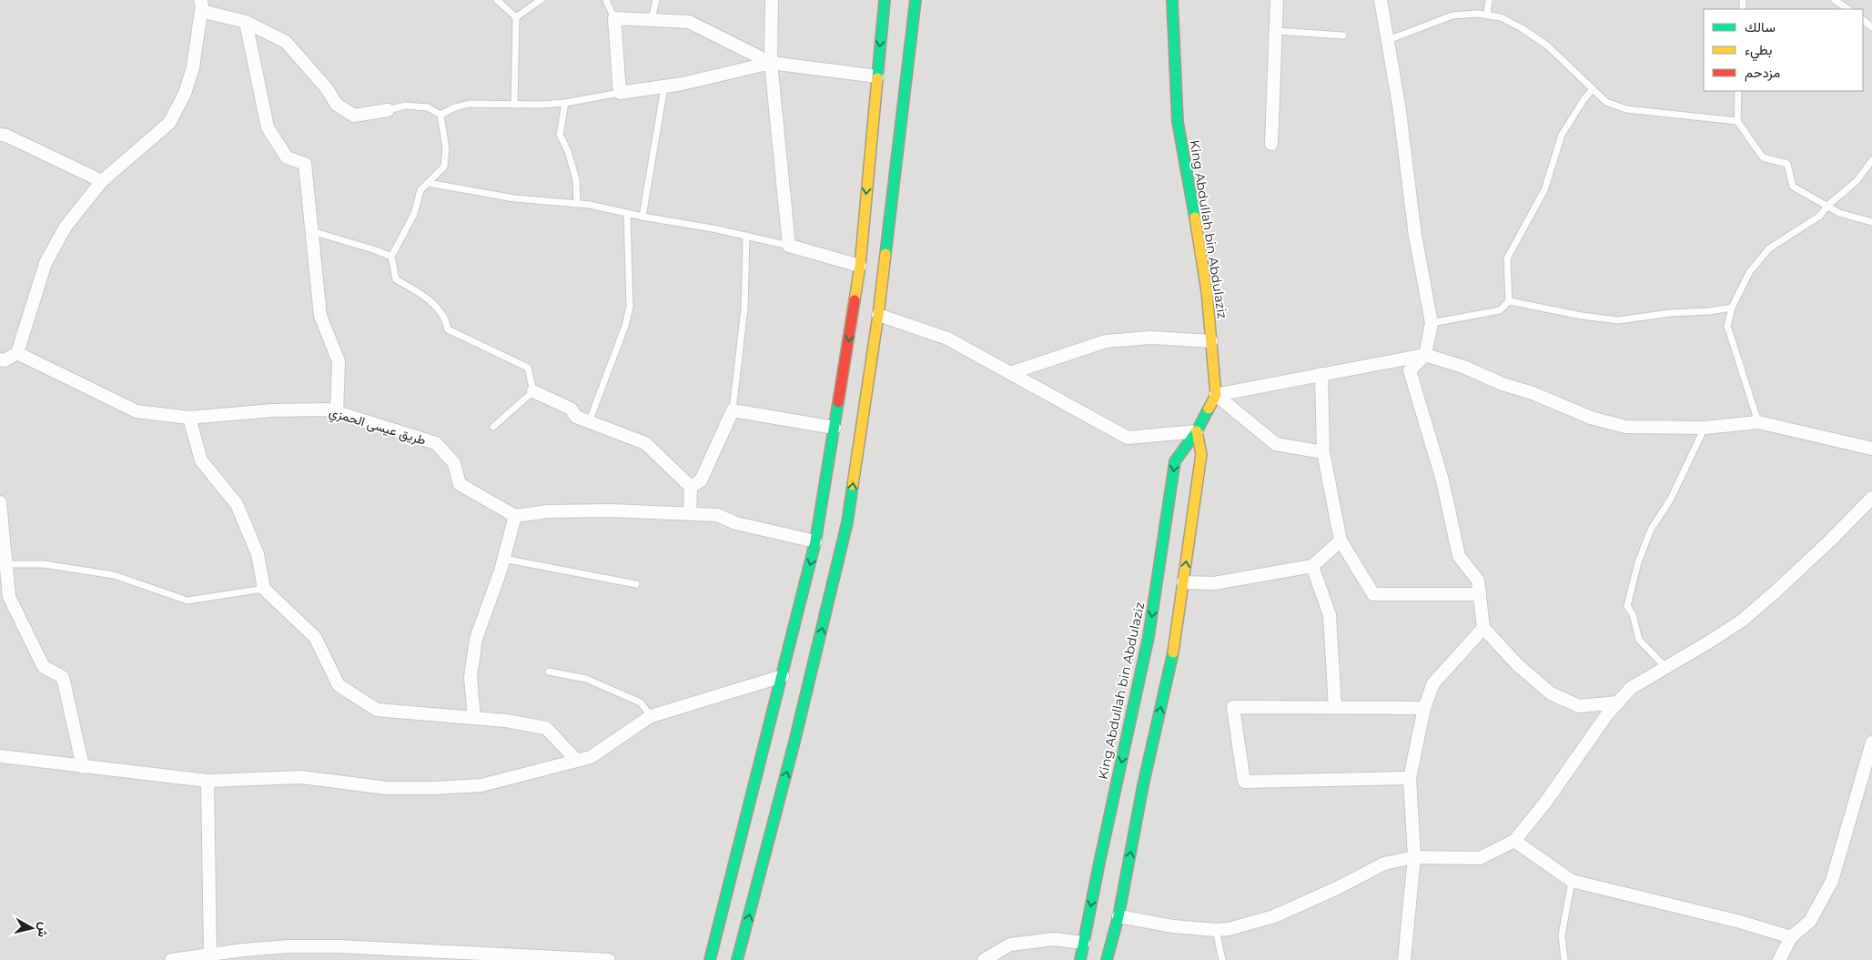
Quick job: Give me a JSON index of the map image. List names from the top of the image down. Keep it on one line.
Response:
{"streets":{"main road":["King Abdullah bin Abdulaziz"],"street":["طريق عيسى الحمزي"]},"legend":["سالك","بطيء","مزدحم"],"north":"right"}
